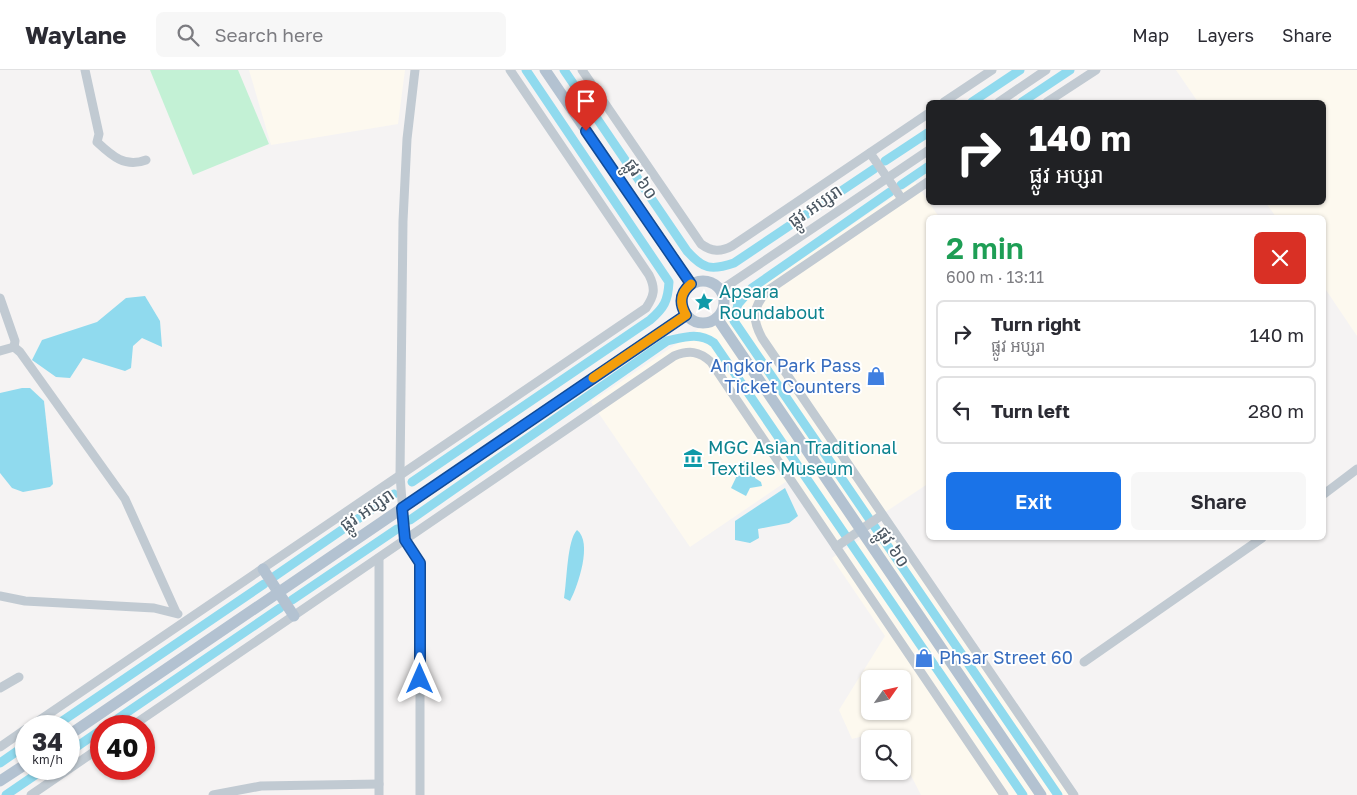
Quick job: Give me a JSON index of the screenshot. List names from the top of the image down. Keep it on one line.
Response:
{"streets":{"main road":["ផ្លូវ ៦០","ផ្លូវ អប្សរា"]},"crossings":[["ផ្លូវ ៦០","ផ្លូវ អប្សរា"]],"places":{"place":["Apsara Roundabout"],"shop":["Angkor Park Pass Ticket Counters","Phsar Street 60"],"museum":["MGC Asian Traditional Textiles Museum"]},"north":"top right","page":{"header":"Waylane","search":"Search here","nav":["Map","Layers","Share"],"turn":["140 m","ផ្លូវ អប្សរា"],"heading":["2 min","600 m · 13:11"],"list":[{"name":"Turn right","note":"ផ្លូវ អប្សរា","value":"140 m"},{"name":"Turn left","value":"280 m"}],"buttons":["Exit","Share"],"speed":"34 km/h","limit":"40"}}
